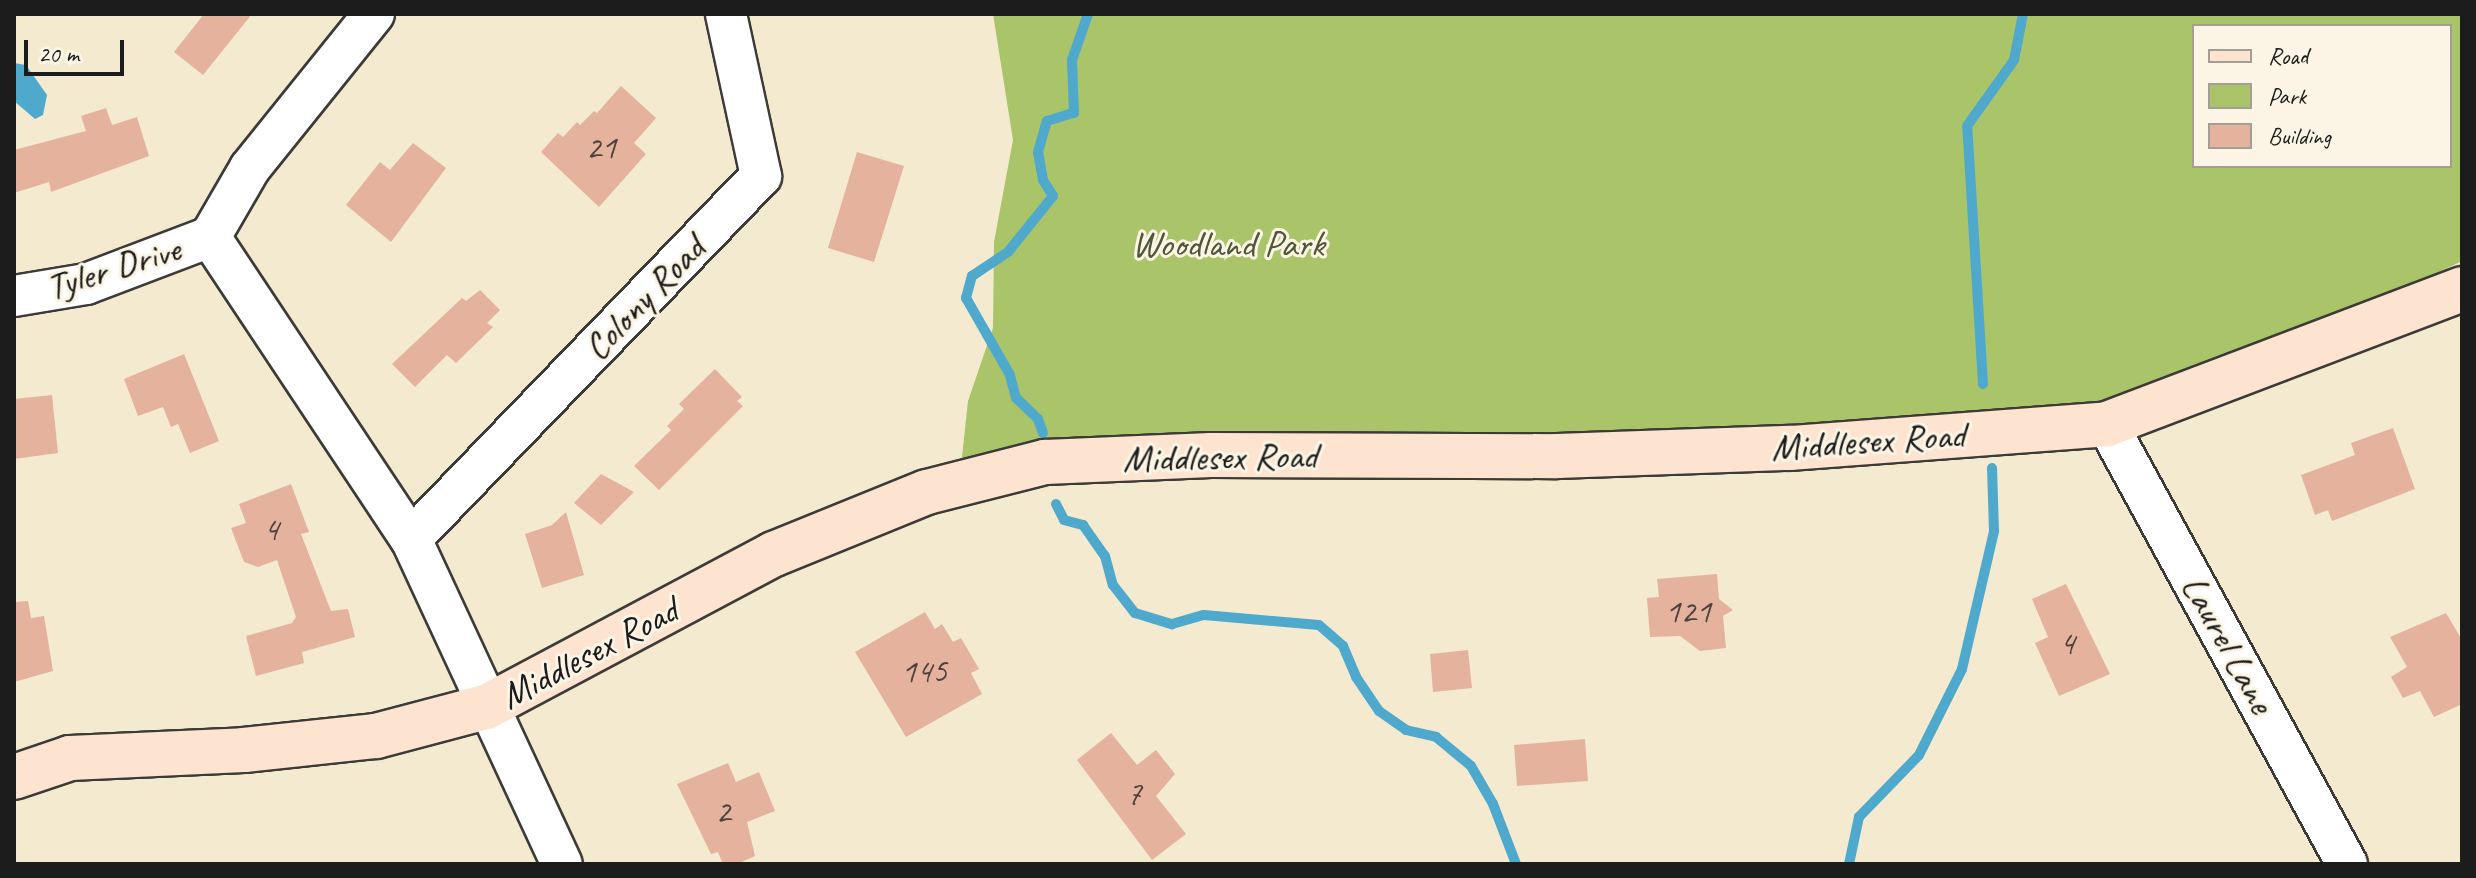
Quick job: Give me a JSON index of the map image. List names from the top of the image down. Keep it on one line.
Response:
{"streets":{"street":["Tyler Drive","Colony Road","Middlesex Road","Laurel Lane"]},"crossings":[["Middlesex Road","Laurel Lane"]],"parks":["Woodland Park"],"house_numbers":["21","4","121","4","145","7","2"],"legend":["Road","Park","Building"],"scale_bar":"20 m"}
